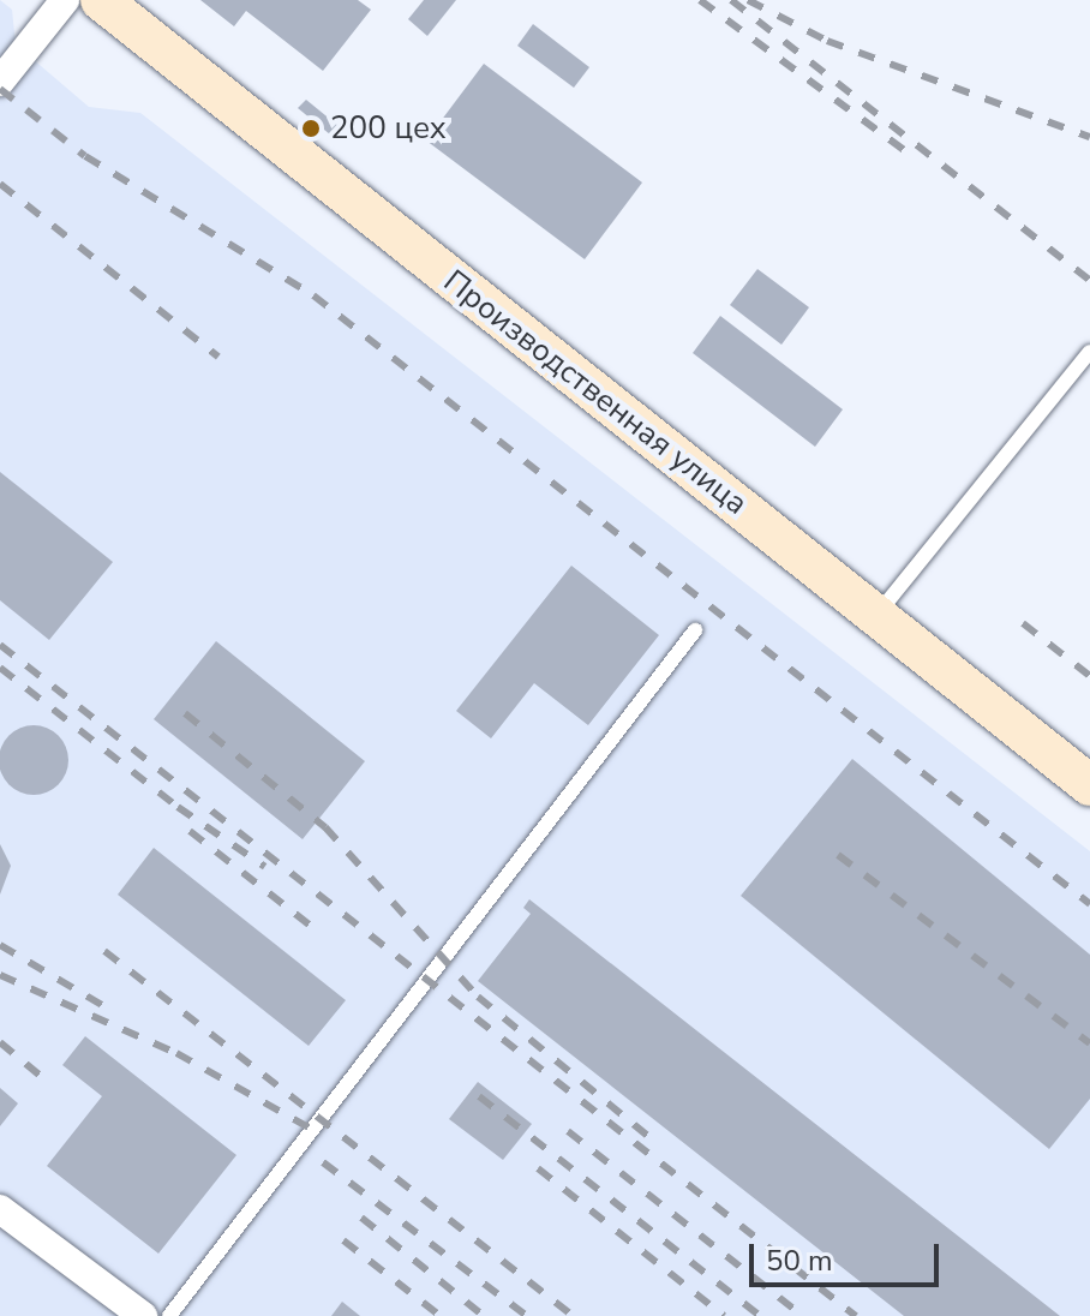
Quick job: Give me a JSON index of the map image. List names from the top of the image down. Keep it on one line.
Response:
{"streets":{"main road":["Производственная улица"]},"places":["200 цех"],"scale_bar":"50 m"}
